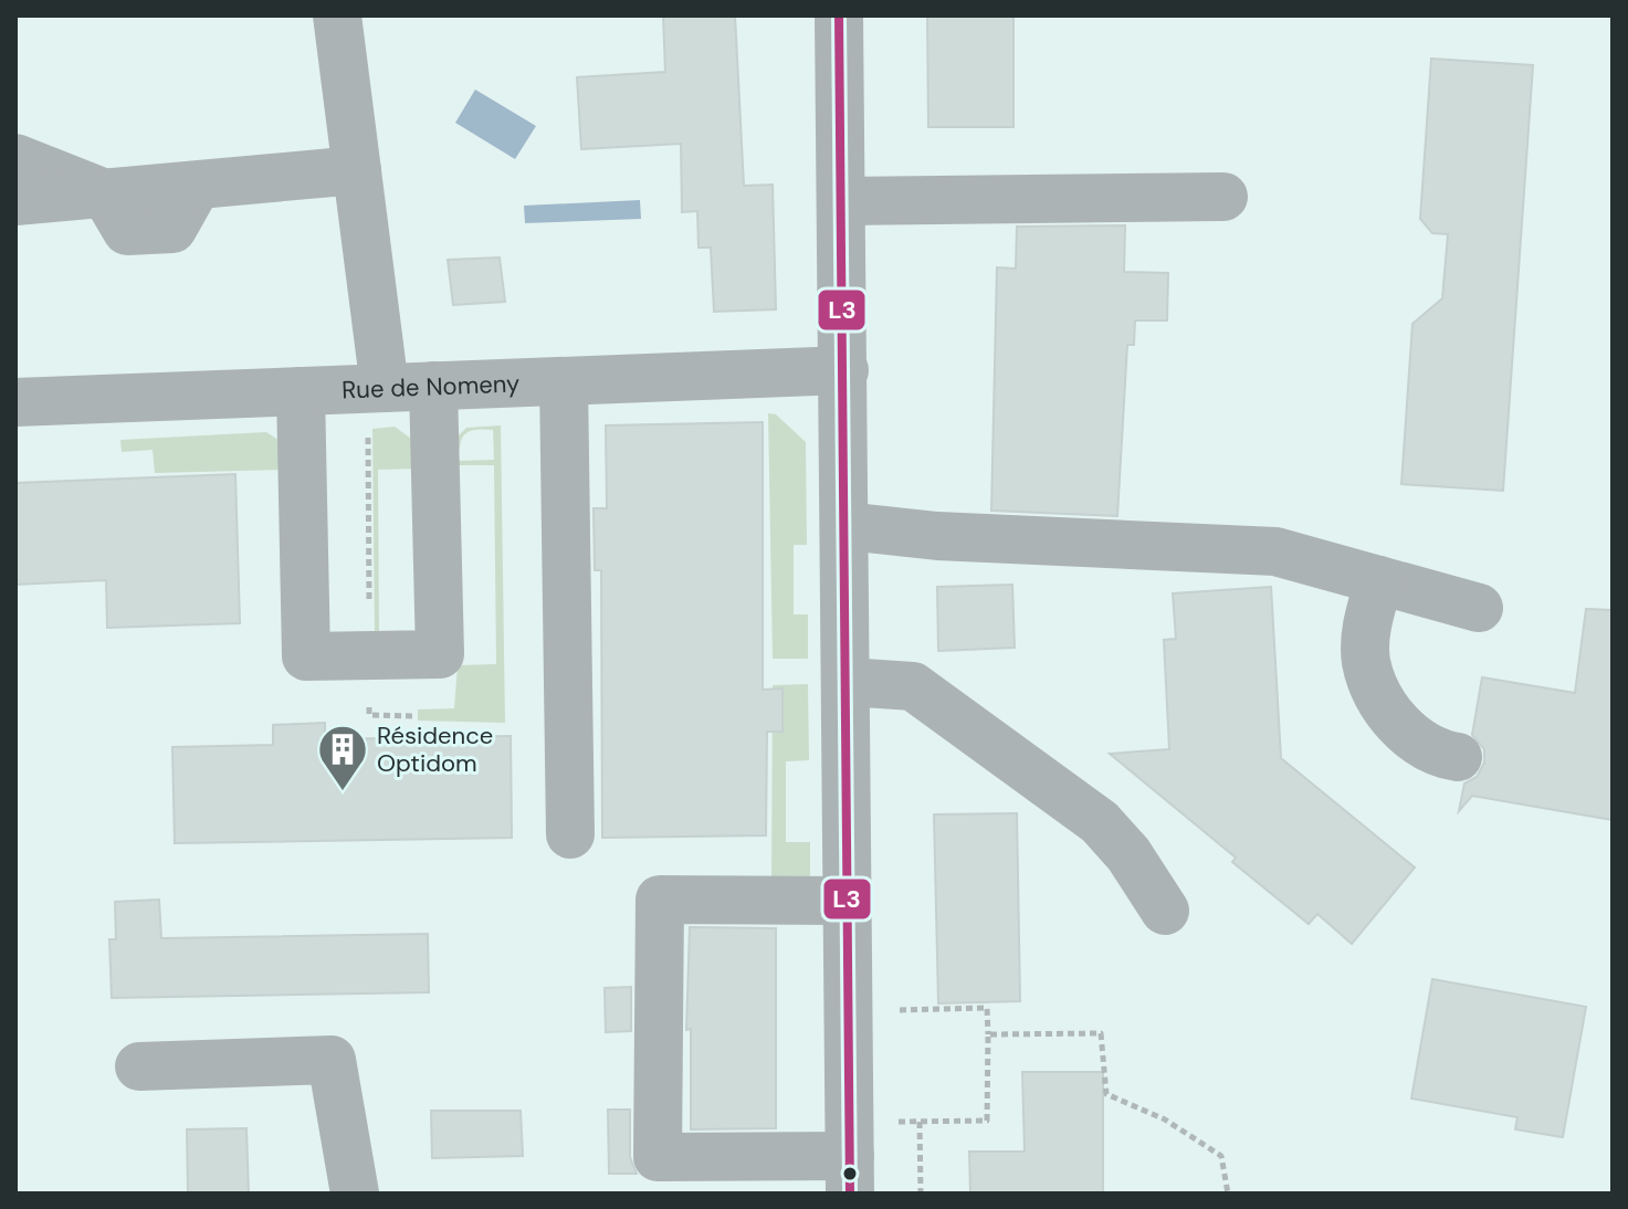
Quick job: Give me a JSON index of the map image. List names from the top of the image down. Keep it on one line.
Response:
{"streets":{"street":["Rue de Nomeny"]},"places":{"building":["Résidence Optidom"]},"lines":["transit line L3"]}
